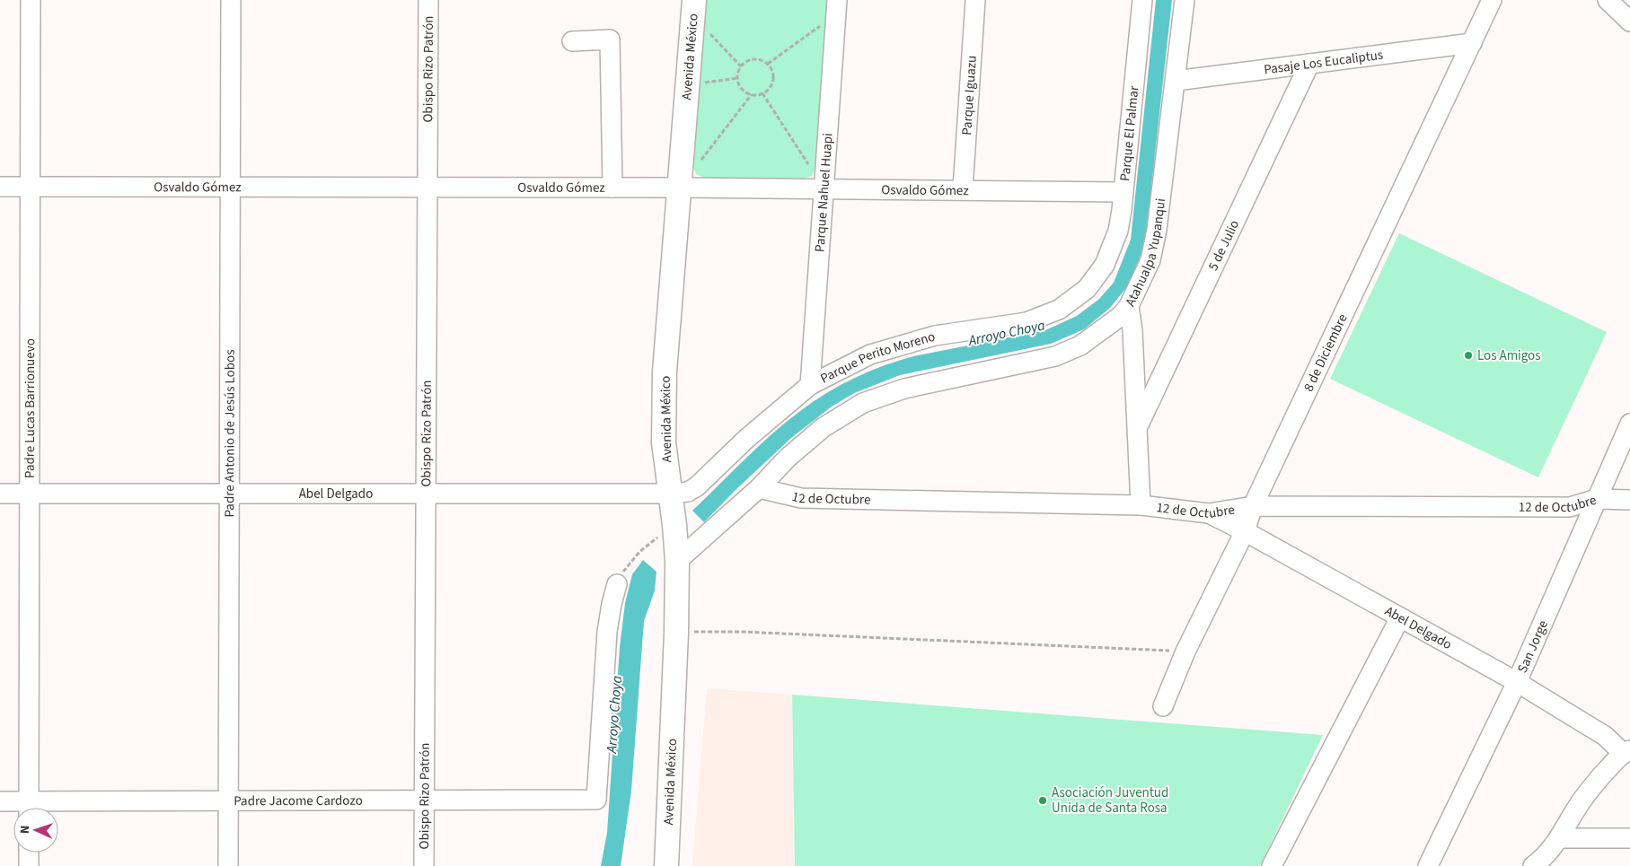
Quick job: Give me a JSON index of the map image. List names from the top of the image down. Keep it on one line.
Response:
{"streets":{"main road":["Avenida México"],"street":["Pasaje Los Eucaliptus","Obispo Rizo Patrón","Parque Iguazu","Parque El Palmar","Osvaldo Gómez","Parque Nahuel Huapi","5 de Julio","Atahualpa Yupanqui","8 de Diciembre","Parque Perito Moreno","Padre Lucas Barrionuevo","Padre Antonio de Jesús Lobos","Abel Delgado","12 de Octubre","San Jorge","Padre Jacome Cardozo"]},"crossings":[["Avenida México","Osvaldo Gómez"],["Avenida México","Parque Perito Moreno"],["Avenida México","Abel Delgado"],["Pasaje Los Eucaliptus","5 de Julio"],["Pasaje Los Eucaliptus","Atahualpa Yupanqui"],["Pasaje Los Eucaliptus","8 de Diciembre"],["Obispo Rizo Patrón","Osvaldo Gómez"],["Obispo Rizo Patrón","Abel Delgado"],["Obispo Rizo Patrón","Padre Jacome Cardozo"],["Parque Iguazu","Osvaldo Gómez"],["Parque El Palmar","Osvaldo Gómez"],["Parque El Palmar","Parque Perito Moreno"],["Osvaldo Gómez","Parque Nahuel Huapi"],["Osvaldo Gómez","Padre Lucas Barrionuevo"],["Osvaldo Gómez","Padre Antonio de Jesús Lobos"],["Parque Nahuel Huapi","Parque Perito Moreno"],["5 de Julio","Atahualpa Yupanqui"],["Atahualpa Yupanqui","12 de Octubre"],["8 de Diciembre","Abel Delgado"],["8 de Diciembre","12 de Octubre"],["Parque Perito Moreno","Abel Delgado"],["Padre Lucas Barrionuevo","Abel Delgado"],["Padre Antonio de Jesús Lobos","Abel Delgado"],["Padre Antonio de Jesús Lobos","Padre Jacome Cardozo"],["Abel Delgado","12 de Octubre"],["Abel Delgado","San Jorge"],["12 de Octubre","San Jorge"]],"water":["Arroyo Choya"],"places":["Los Amigos","Asociación Juventud Unida de Santa Rosa"],"north":"left"}
